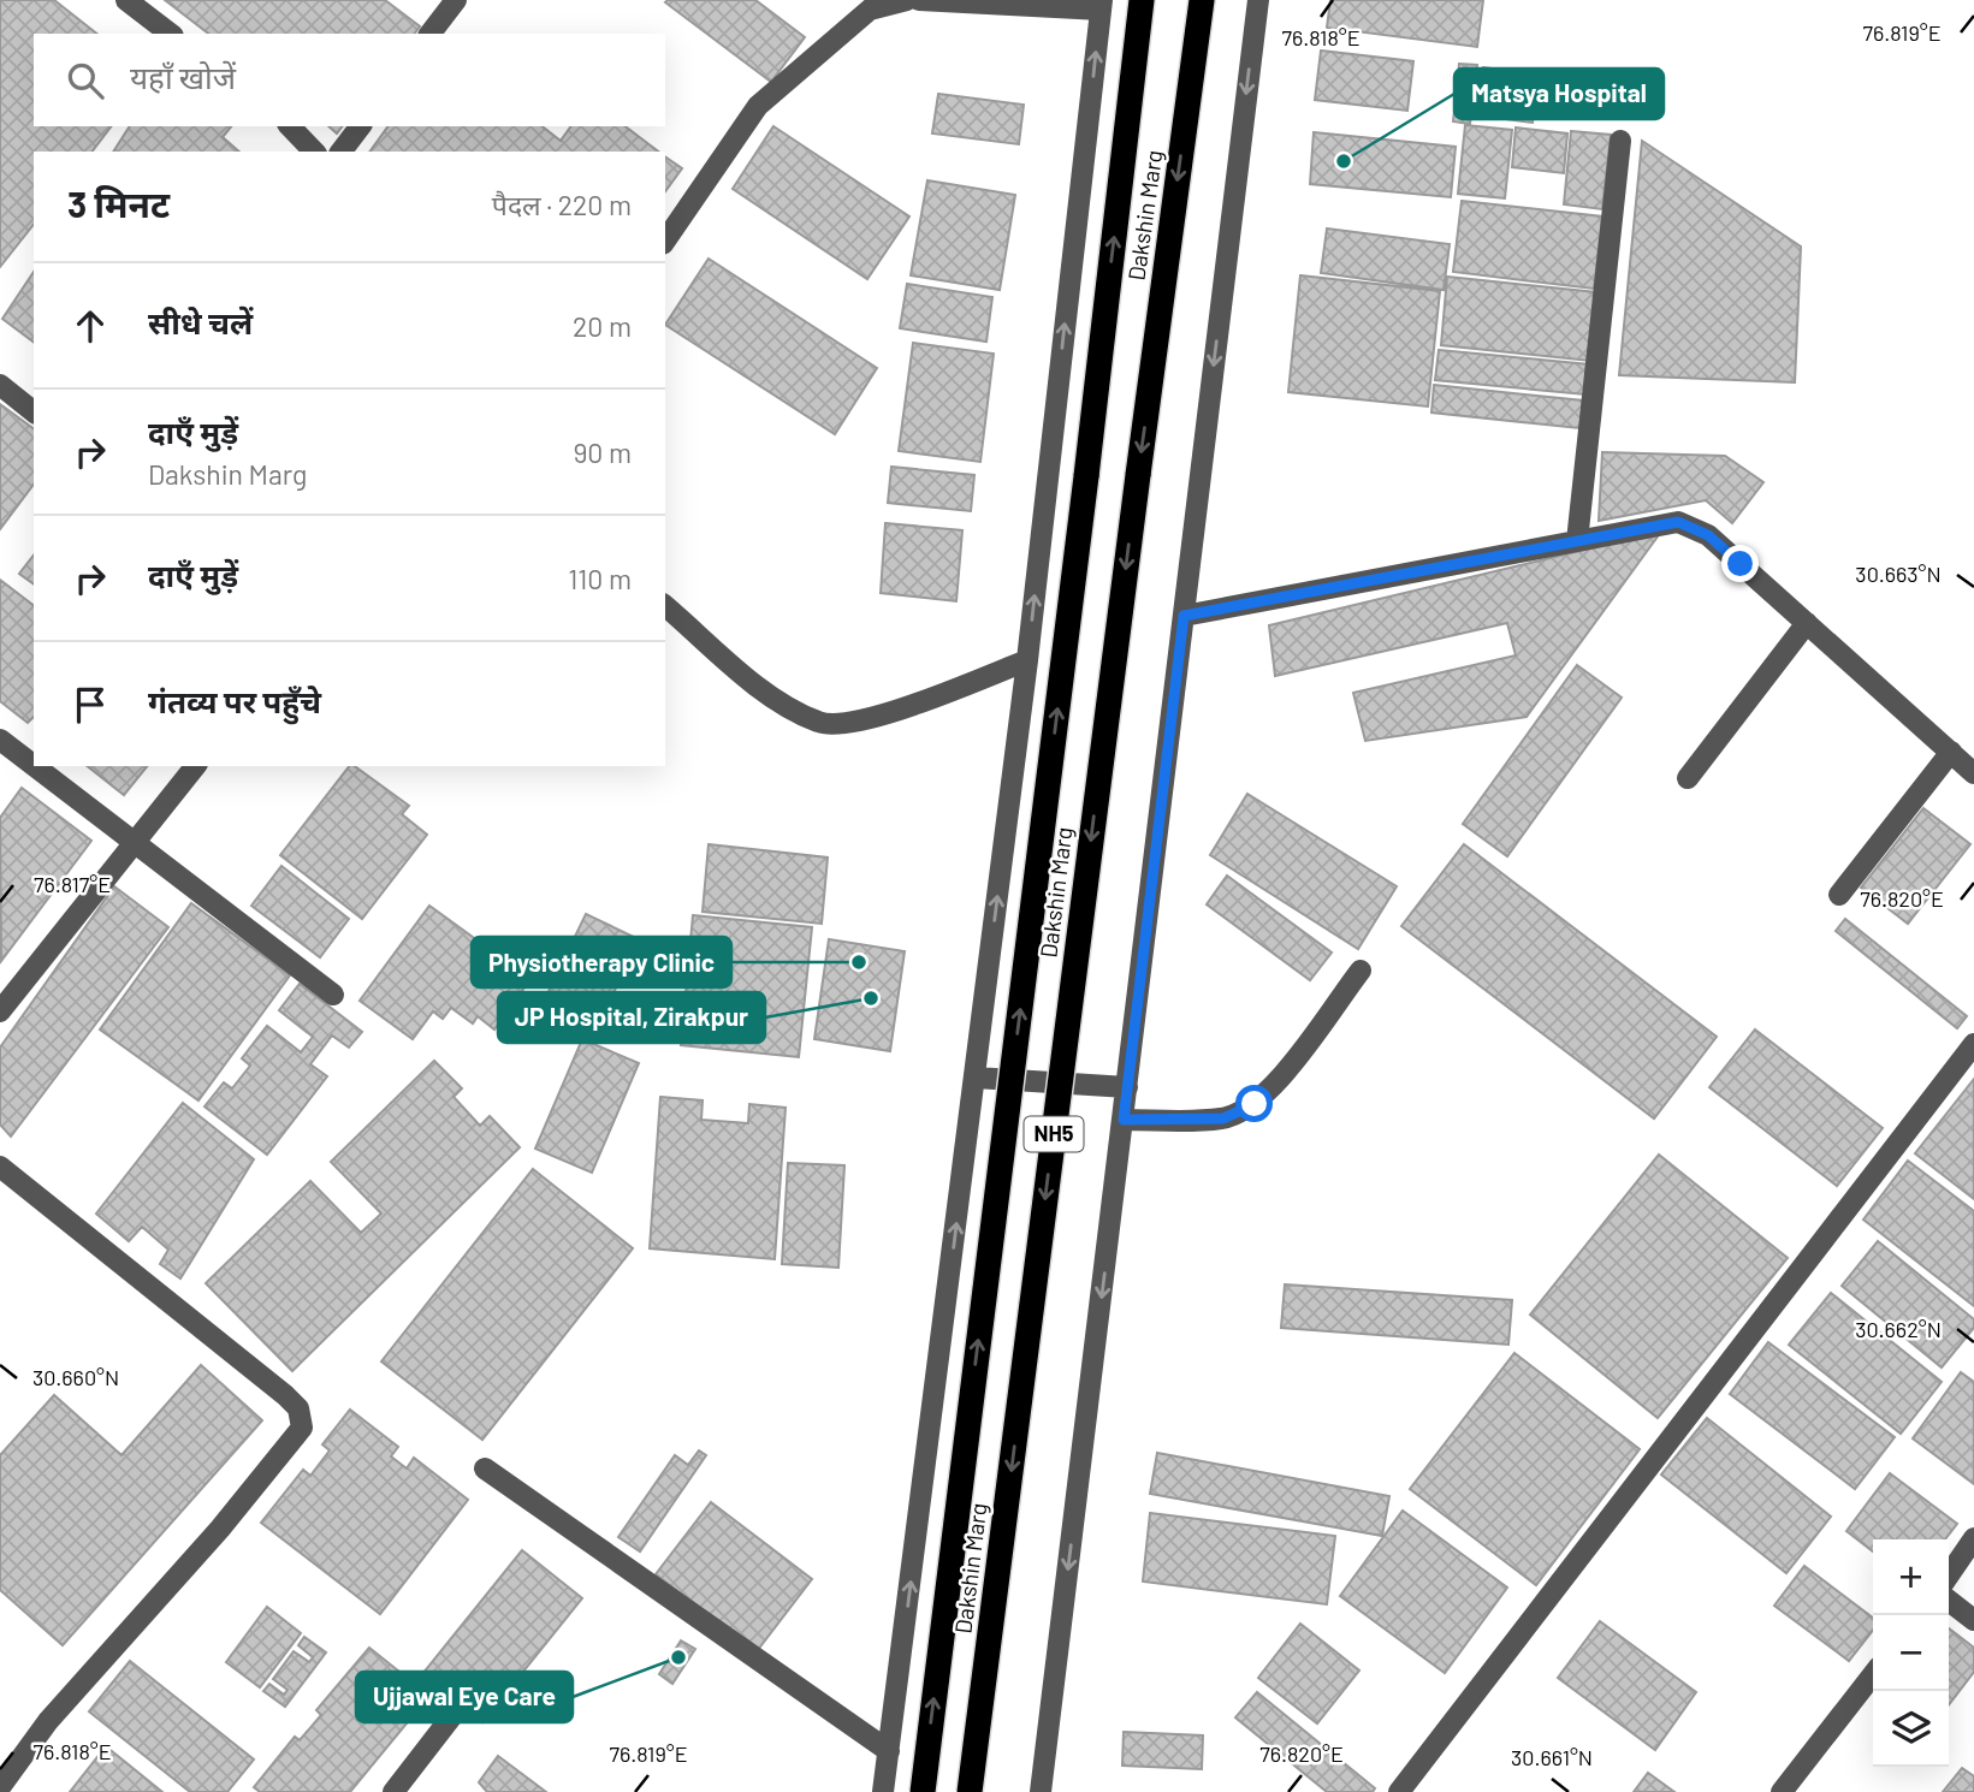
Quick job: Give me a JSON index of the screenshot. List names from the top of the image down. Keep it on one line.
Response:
{"streets":{"highway":["Dakshin Marg","NH5"]},"places":["Matsya Hospital","Physiotherapy Clinic","JP Hospital, Zirakpur","Ujjawal Eye Care"],"page":{"search":"यहाँ खोजें","heading":["3 मिनट","पैदल · 220 m"],"list":[["सीधे चलें","20 m"],["दाएँ मुड़ें","Dakshin Marg","90 m"],["दाएँ मुड़ें","110 m"],"गंतव्य पर पहुँचे"],"map_buttons":["+","−"]},"coordinates":["76.819°E","76.818°E","30.663°N","76.817°E","76.820°E","30.662°N","30.660°N","30.661°N"]}
